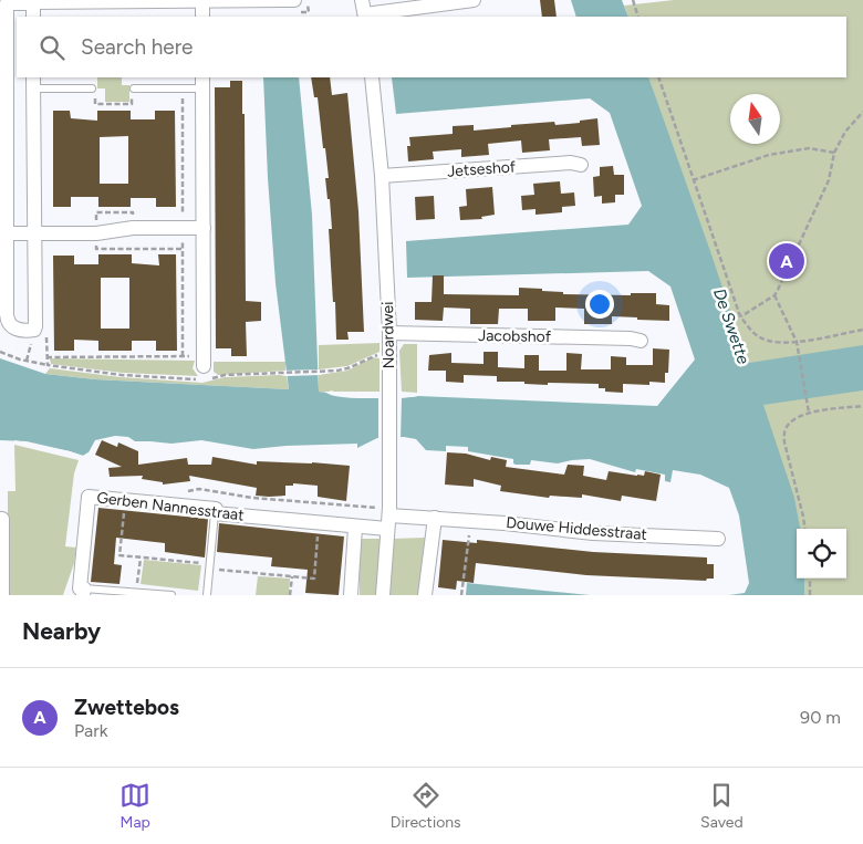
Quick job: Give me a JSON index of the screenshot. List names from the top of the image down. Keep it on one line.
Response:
{"streets":{"street":["Jetseshof","Noardwei","Jacobshof","Gerben Nannesstraat","Douwe Hiddesstraat"]},"crossings":[["Jetseshof","Noardwei"],["Noardwei","Jacobshof"],["Noardwei","Gerben Nannesstraat"],["Noardwei","Douwe Hiddesstraat"],["Gerben Nannesstraat","Douwe Hiddesstraat"]],"water":["De Swette"],"north":"top","page":{"search":"Search here","pins":"A","heading":"Nearby","list":[{"mark":"A","name":"Zwettebos","note":"Park","value":"90 m"}],"nav":["Map","Directions","Saved"]}}
